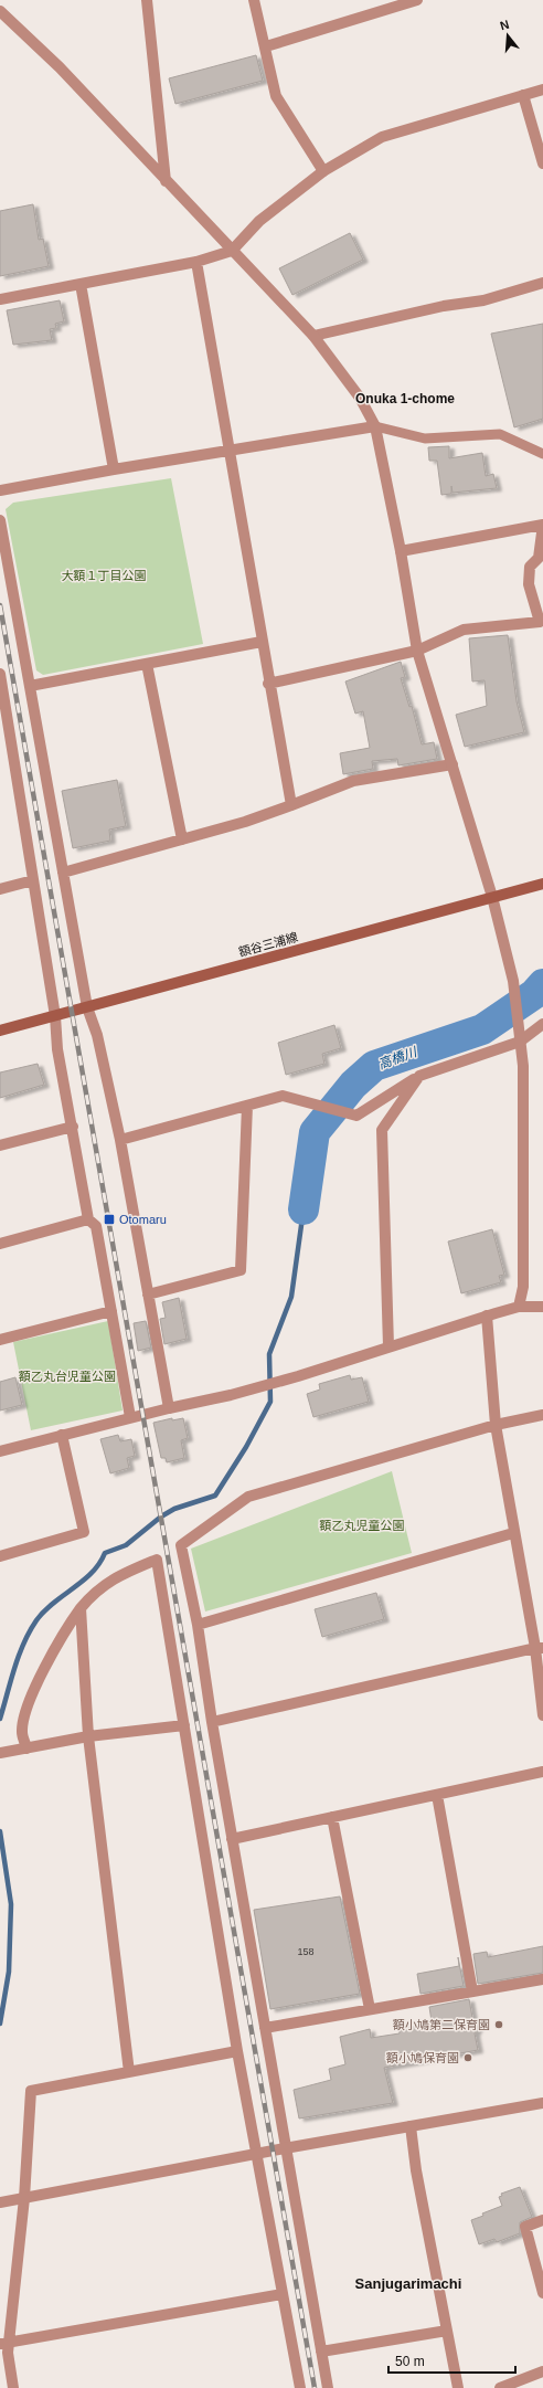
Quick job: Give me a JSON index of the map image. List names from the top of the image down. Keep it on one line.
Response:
{"streets":{"main road":["額谷三浦線"]},"districts":["Onuka 1-chome","Sanjugarimachi"],"water":["高橋川"],"parks":["大額１丁目公園","額乙丸台児童公園","額乙丸児童公園"],"places":{"transit":["Otomaru"],"other":["額小鳩第二保育園","額小鳩保育園"]},"house_numbers":["158"],"scale_bar":"50 m","north":"top"}
